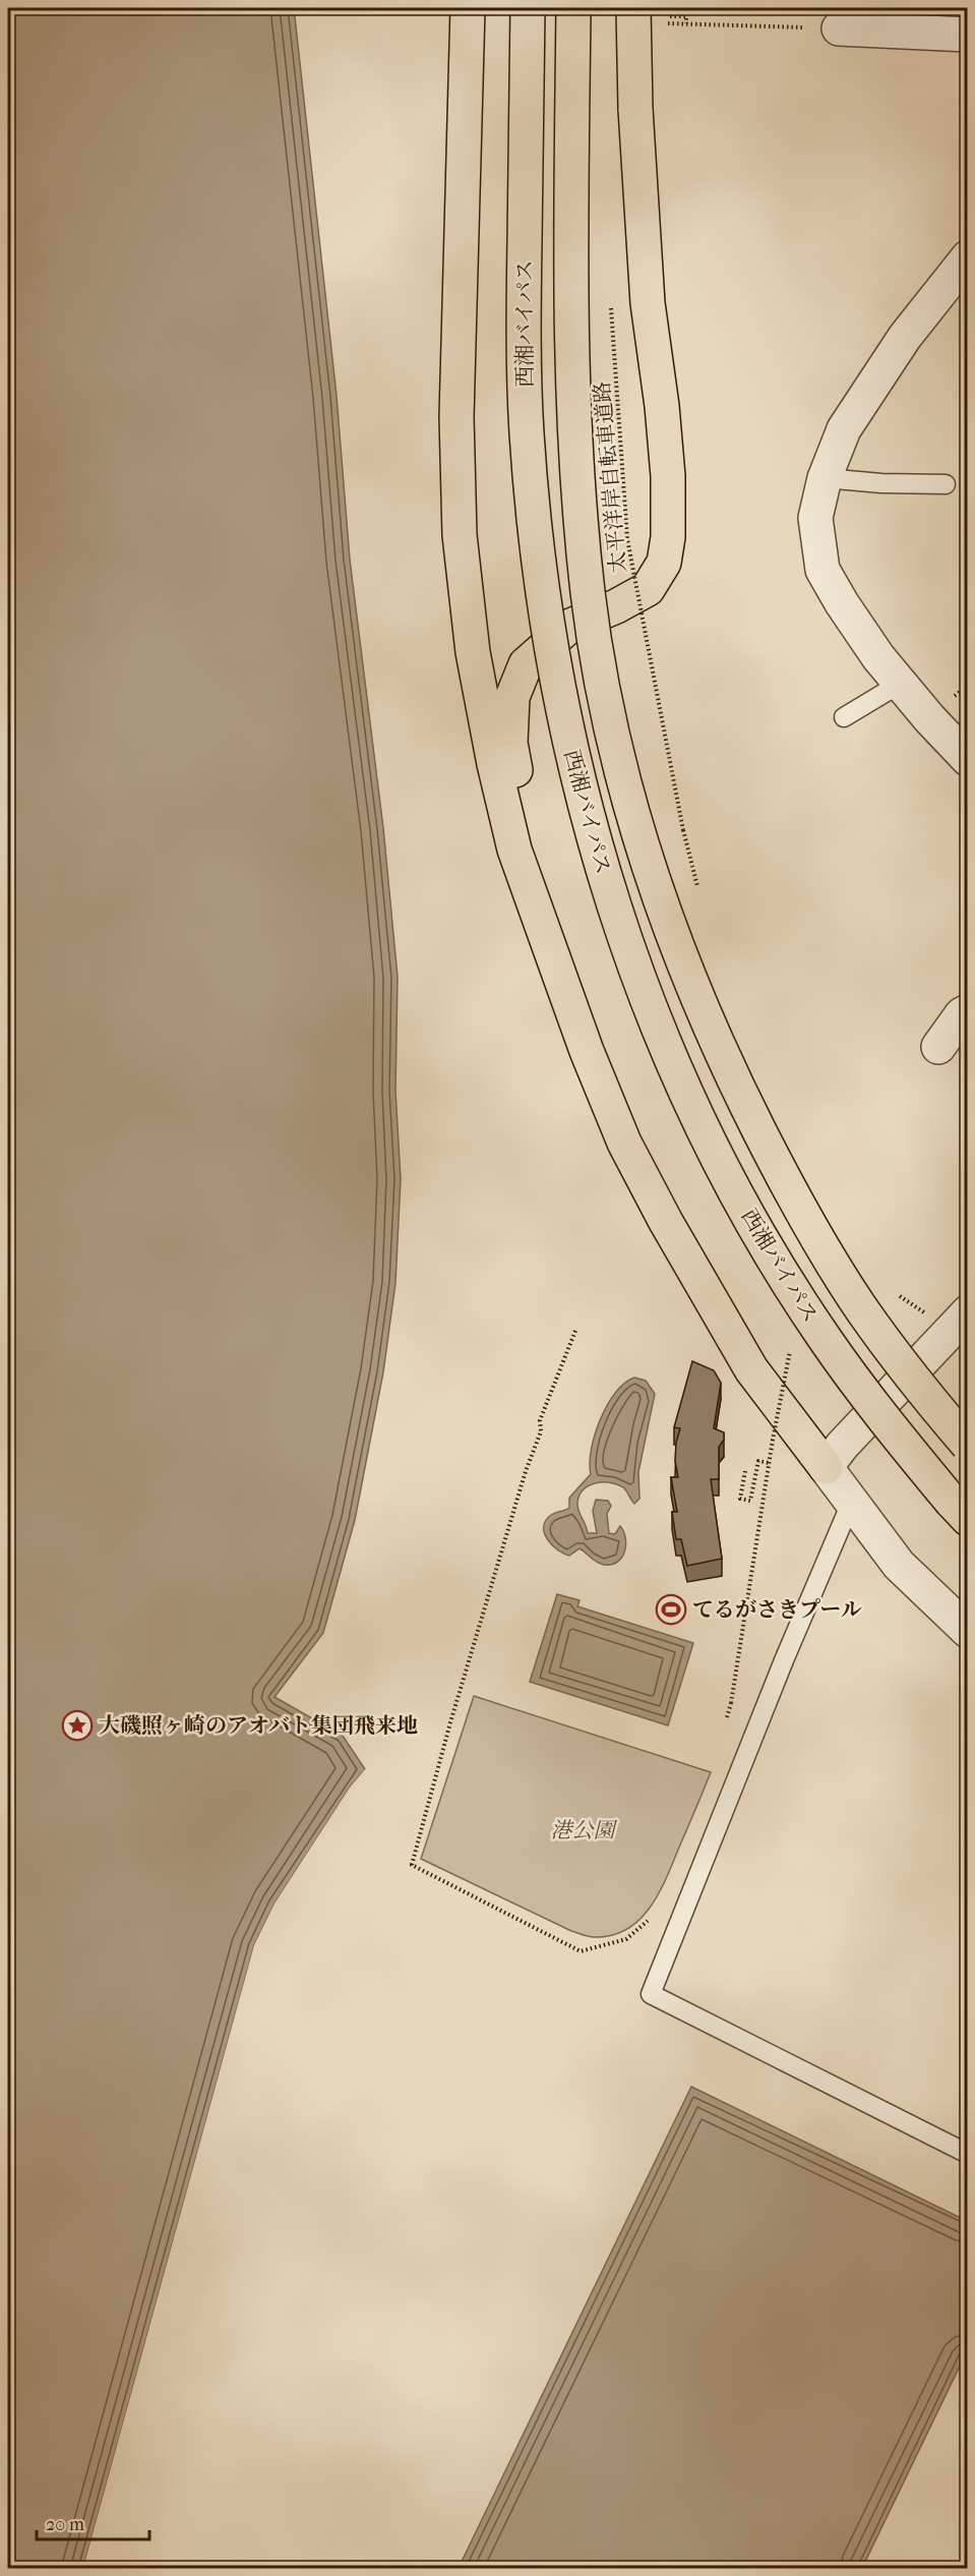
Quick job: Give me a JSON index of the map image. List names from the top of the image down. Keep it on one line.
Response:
{"streets":{"highway":["西湘バイパス"],"path":["太平洋岸自転車道路"]},"parks":["港公園"],"places":{"sports":["てるがさきプール"],"place":["大磯照ヶ崎のアオバト集団飛来地"]},"scale_bar":"20 m"}
